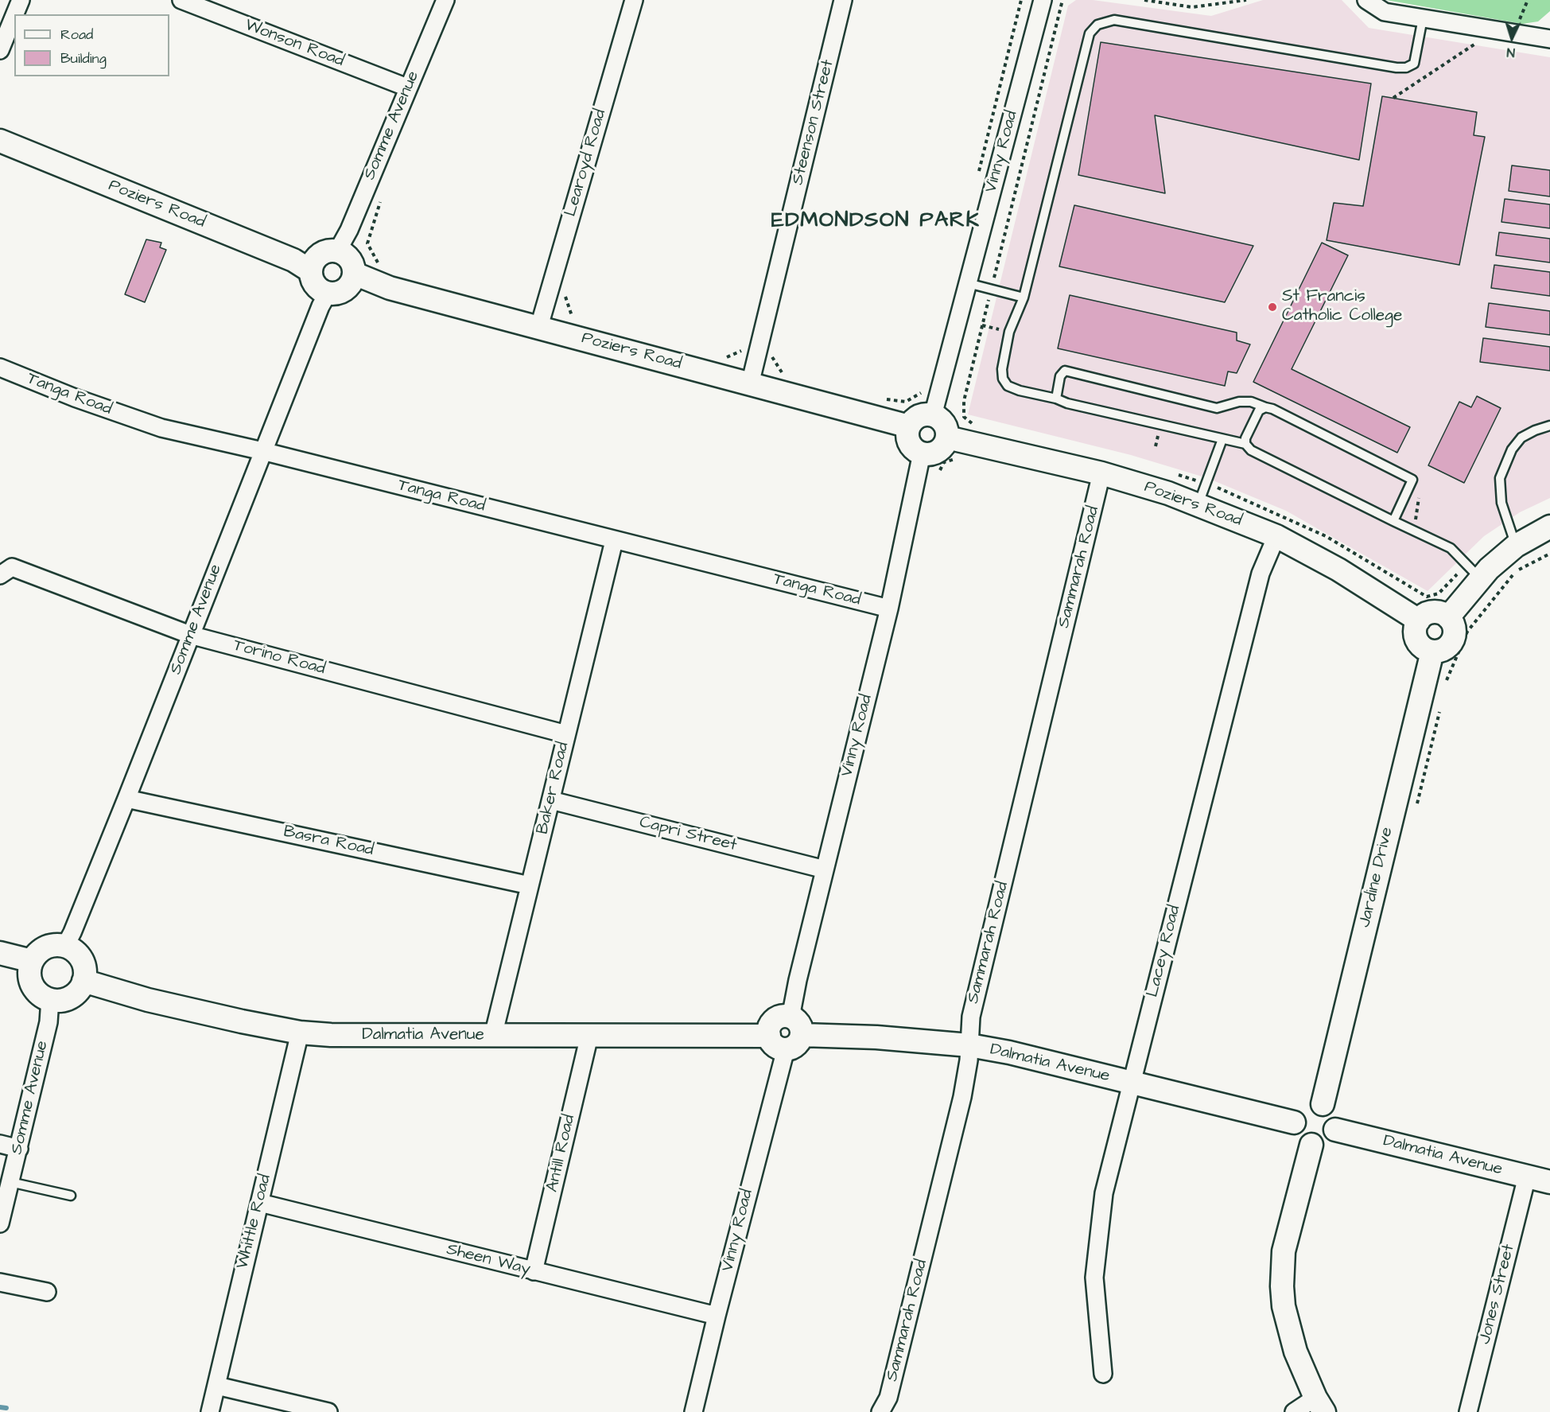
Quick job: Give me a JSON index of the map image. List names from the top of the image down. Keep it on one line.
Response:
{"streets":{"street":["Wonson Road","Steenson Street","Somme Avenue","Vinny Road","Learoyd Road","Poziers Road","Tanga Road","Sammarah Road","Torino Road","Baker Road","Capri Street","Basra Road","Jardine Drive","Lacey Road","Dalmatia Avenue","Antill Road","Whittle Road","Sheen Way","Jones Street"]},"crossings":[["Wonson Road","Somme Avenue"],["Steenson Street","Poziers Road"],["Somme Avenue","Poziers Road"],["Somme Avenue","Tanga Road"],["Somme Avenue","Torino Road"],["Somme Avenue","Basra Road"],["Somme Avenue","Dalmatia Avenue"],["Vinny Road","Poziers Road"],["Vinny Road","Tanga Road"],["Vinny Road","Capri Street"],["Vinny Road","Dalmatia Avenue"],["Vinny Road","Sheen Way"],["Learoyd Road","Poziers Road"],["Poziers Road","Sammarah Road"],["Poziers Road","Jardine Drive"],["Poziers Road","Lacey Road"],["Tanga Road","Baker Road"],["Sammarah Road","Dalmatia Avenue"],["Torino Road","Baker Road"],["Baker Road","Capri Street"],["Baker Road","Basra Road"],["Baker Road","Dalmatia Avenue"],["Jardine Drive","Dalmatia Avenue"],["Lacey Road","Dalmatia Avenue"],["Dalmatia Avenue","Antill Road"],["Dalmatia Avenue","Whittle Road"],["Dalmatia Avenue","Jones Street"],["Antill Road","Sheen Way"],["Whittle Road","Sheen Way"]],"districts":["EDMONDSON PARK"],"places":["St Francis Catholic College"],"legend":["Road","Building"],"north":"bottom"}
